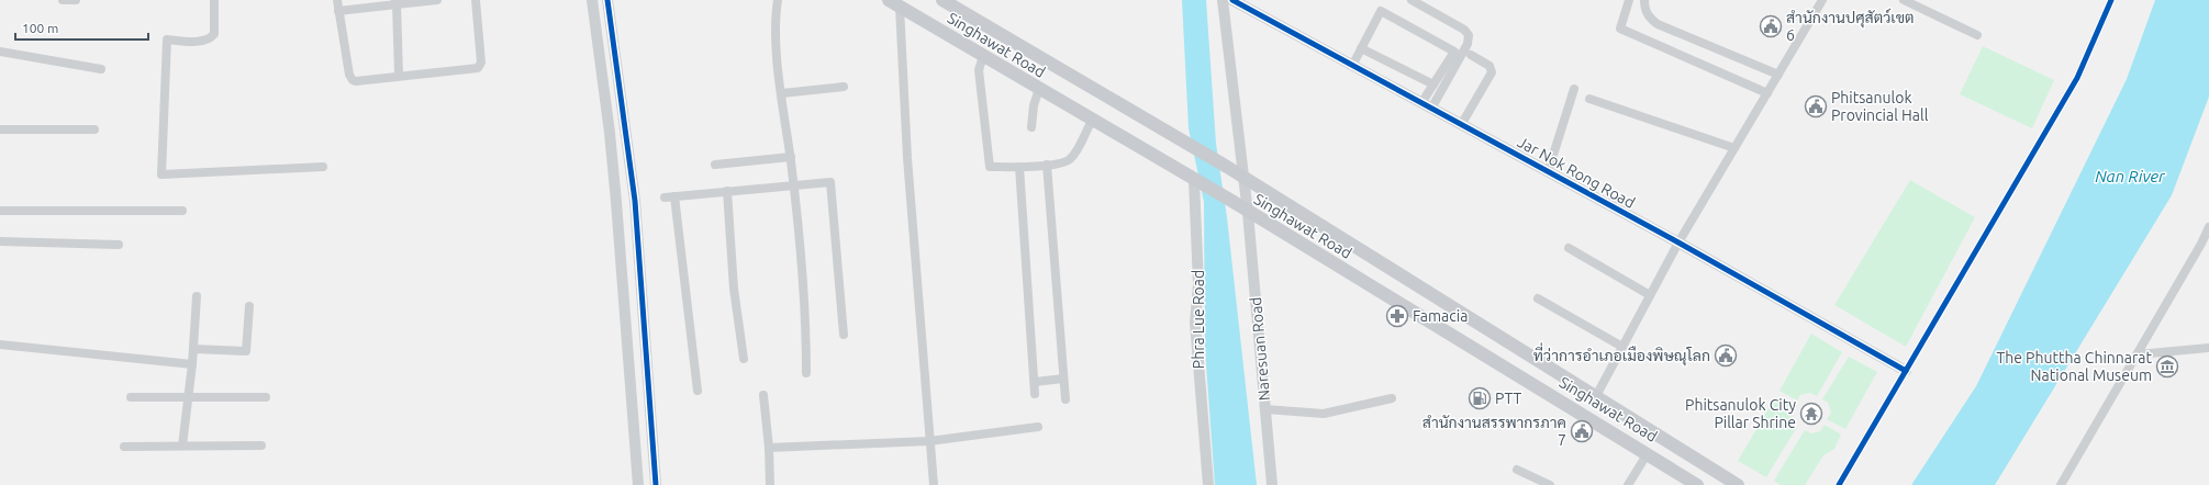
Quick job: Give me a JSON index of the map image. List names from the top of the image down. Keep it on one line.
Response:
{"streets":{"main road":["Singhawat Road"],"street":["Jar Nok Rong Road","Phra Lue Road","Naresuan Road"]},"crossings":[["Singhawat Road","Phra Lue Road"],["Singhawat Road","Naresuan Road"]],"water":["Nan River"],"places":{"public building":["สำนักงานปศุสัตว์เขต 6","Phitsanulok Provincial Hall","ที่ว่าการอำเภอเมืองพิษณุโลก","สำนักงานสรรพากรภาค 7"],"pharmacy":["Famacia"],"museum":["The Phuttha Chinnarat National Museum"],"fuel station":["PTT"],"temple":["Phitsanulok City Pillar Shrine"]},"scale_bar":"100 m"}
